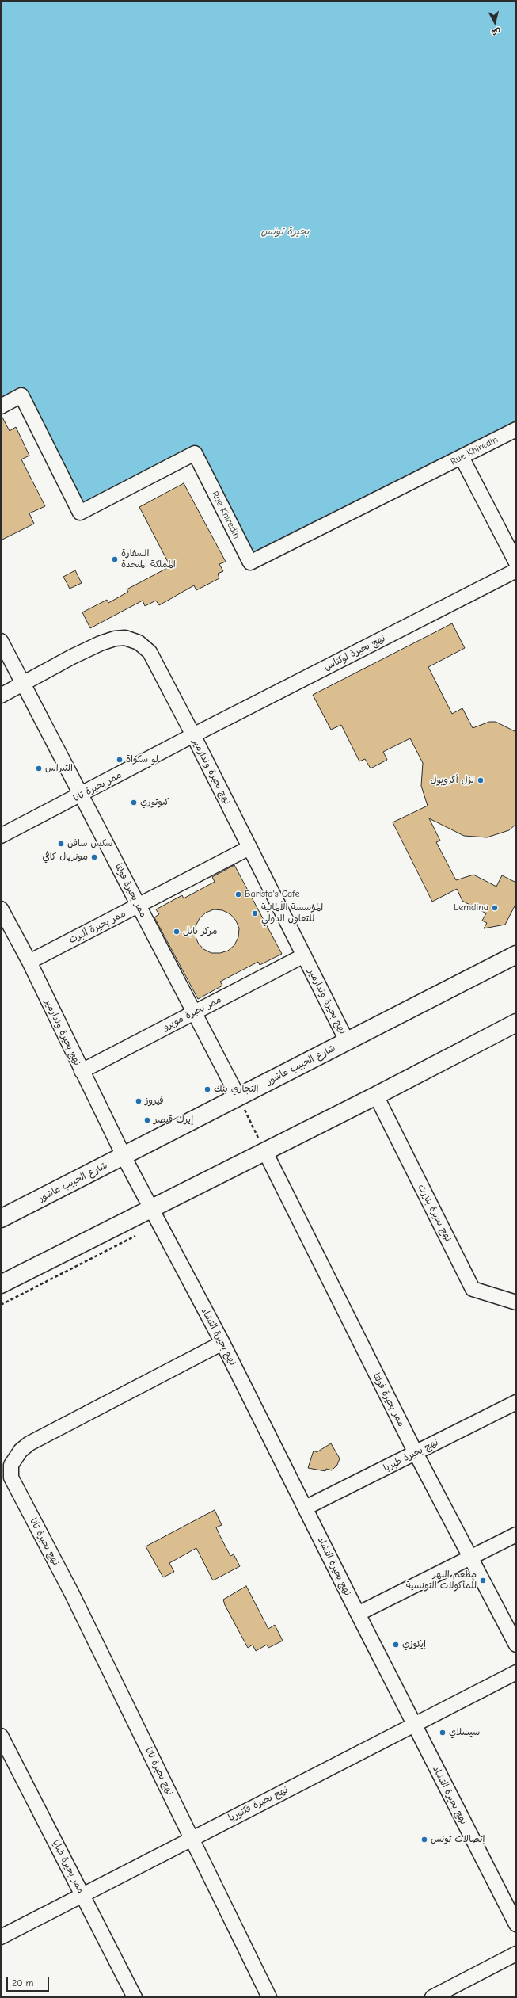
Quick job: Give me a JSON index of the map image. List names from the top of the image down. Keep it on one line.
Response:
{"streets":{"main road":["شارع الحبيب عاشور"],"street":["Rue Khiredin","نهج بحيرة لوكناس","نهج بحيرة وندارمير","ممر بحيرة تانا","ممر بحيرة فولتا","ممر بحيرة ألبرت","ممر بحيرة مويرو","نهج بحيرة بنزرت","نهج بحيرة التشاد","نهج بحيرة طبريا","نهج بحيرة تانا","نهج بحيرة فكتوريا","ممر بحيرة ضايا"]},"crossings":[["نهج بحيرة لوكناس","نهج بحيرة وندارمير"],["نهج بحيرة لوكناس","ممر بحيرة تانا"],["نهج بحيرة وندارمير","ممر بحيرة تانا"],["نهج بحيرة وندارمير","ممر بحيرة فولتا"],["نهج بحيرة وندارمير","ممر بحيرة ألبرت"],["نهج بحيرة وندارمير","ممر بحيرة مويرو"],["نهج بحيرة وندارمير","شارع الحبيب عاشور"],["نهج بحيرة وندارمير","نهج بحيرة التشاد"],["ممر بحيرة تانا","ممر بحيرة فولتا"],["ممر بحيرة فولتا","ممر بحيرة ألبرت"],["ممر بحيرة فولتا","ممر بحيرة مويرو"],["ممر بحيرة فولتا","شارع الحبيب عاشور"],["ممر بحيرة فولتا","نهج بحيرة طبريا"],["نهج بحيرة التشاد","نهج بحيرة طبريا"],["نهج بحيرة التشاد","نهج بحيرة تانا"],["نهج بحيرة التشاد","نهج بحيرة فكتوريا"],["نهج بحيرة تانا","نهج بحيرة فكتوريا"],["نهج بحيرة فكتوريا","ممر بحيرة ضايا"]],"water":["بحيرة تونس"],"places":["السفارة المملكة المتحدة","لو سكواة","التيراس","نزل أكروبول","كيوتوري","سكس سافن","مونريال كافي","Barista's Cafe","Lemdina","المؤسسة الألمانية للتعاون الدولي","مركز بابل","التجاري بنك","فيروز","إيرك قيصر","مطعم النهر للمأكولات التونسية","إيكوزي","سيسلاي","إتصالات تونس"],"scale_bar":"20 m","north":"bottom"}
